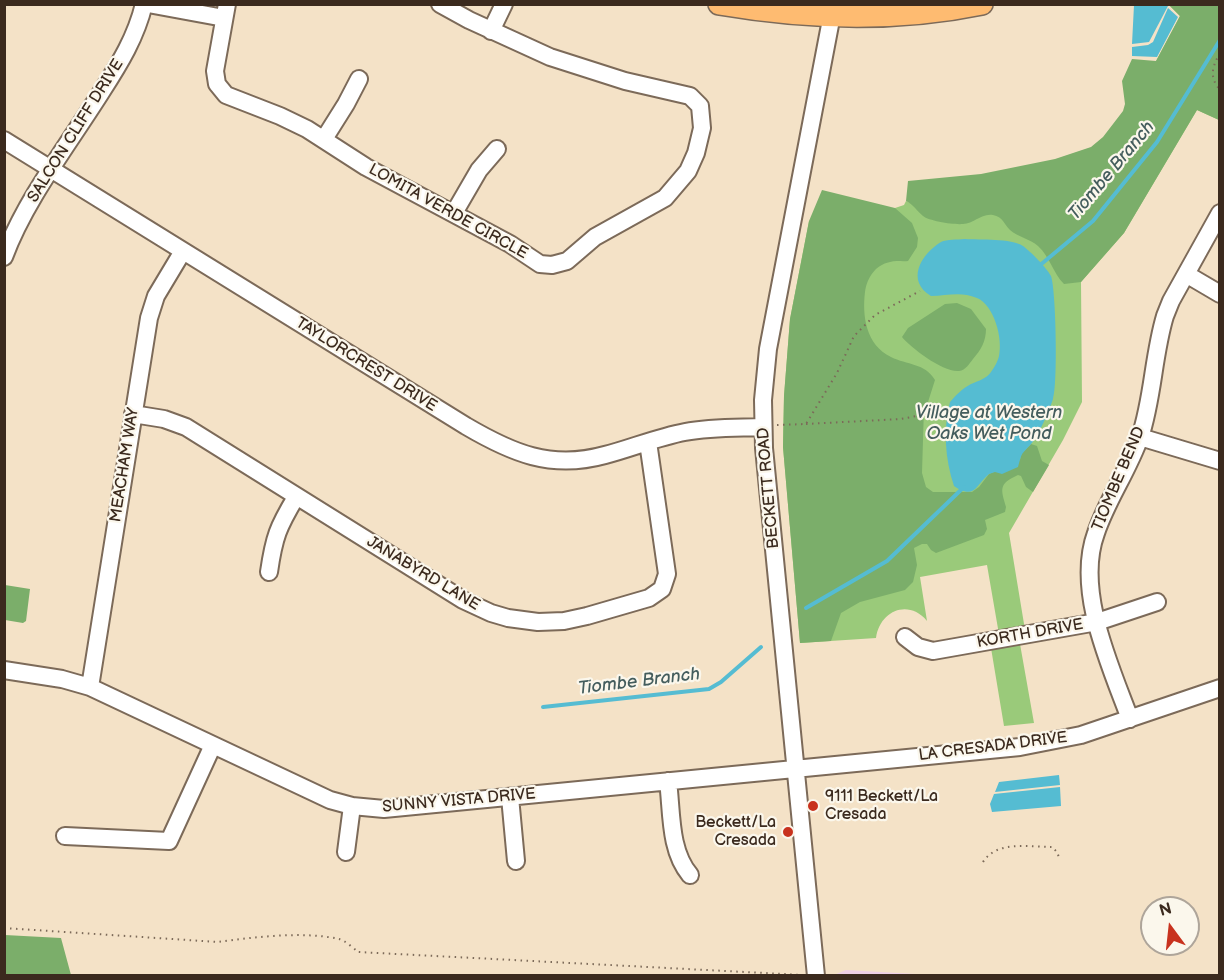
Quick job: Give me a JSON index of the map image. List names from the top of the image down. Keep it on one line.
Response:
{"streets":{"street":["SALCON CLIFF DRIVE","LOMITA VERDE CIRCLE","TAYLORCREST DRIVE","MEACHAM WAY","TIOMBE BEND","BECKETT ROAD","JANABYRD LANE","KORTH DRIVE","LA CRESADA DRIVE","SUNNY VISTA DRIVE"]},"crossings":[["SALCON CLIFF DRIVE","TAYLORCREST DRIVE"],["TAYLORCREST DRIVE","MEACHAM WAY"],["TAYLORCREST DRIVE","BECKETT ROAD"],["TAYLORCREST DRIVE","JANABYRD LANE"],["MEACHAM WAY","JANABYRD LANE"],["MEACHAM WAY","SUNNY VISTA DRIVE"],["TIOMBE BEND","KORTH DRIVE"],["TIOMBE BEND","LA CRESADA DRIVE"],["BECKETT ROAD","LA CRESADA DRIVE"],["BECKETT ROAD","SUNNY VISTA DRIVE"],["LA CRESADA DRIVE","SUNNY VISTA DRIVE"]],"water":["Tiombe Branch","Village at Western Oaks Wet Pond"],"places":["9111 Beckett/La Cresada","Beckett/La Cresada"],"north":"top"}
